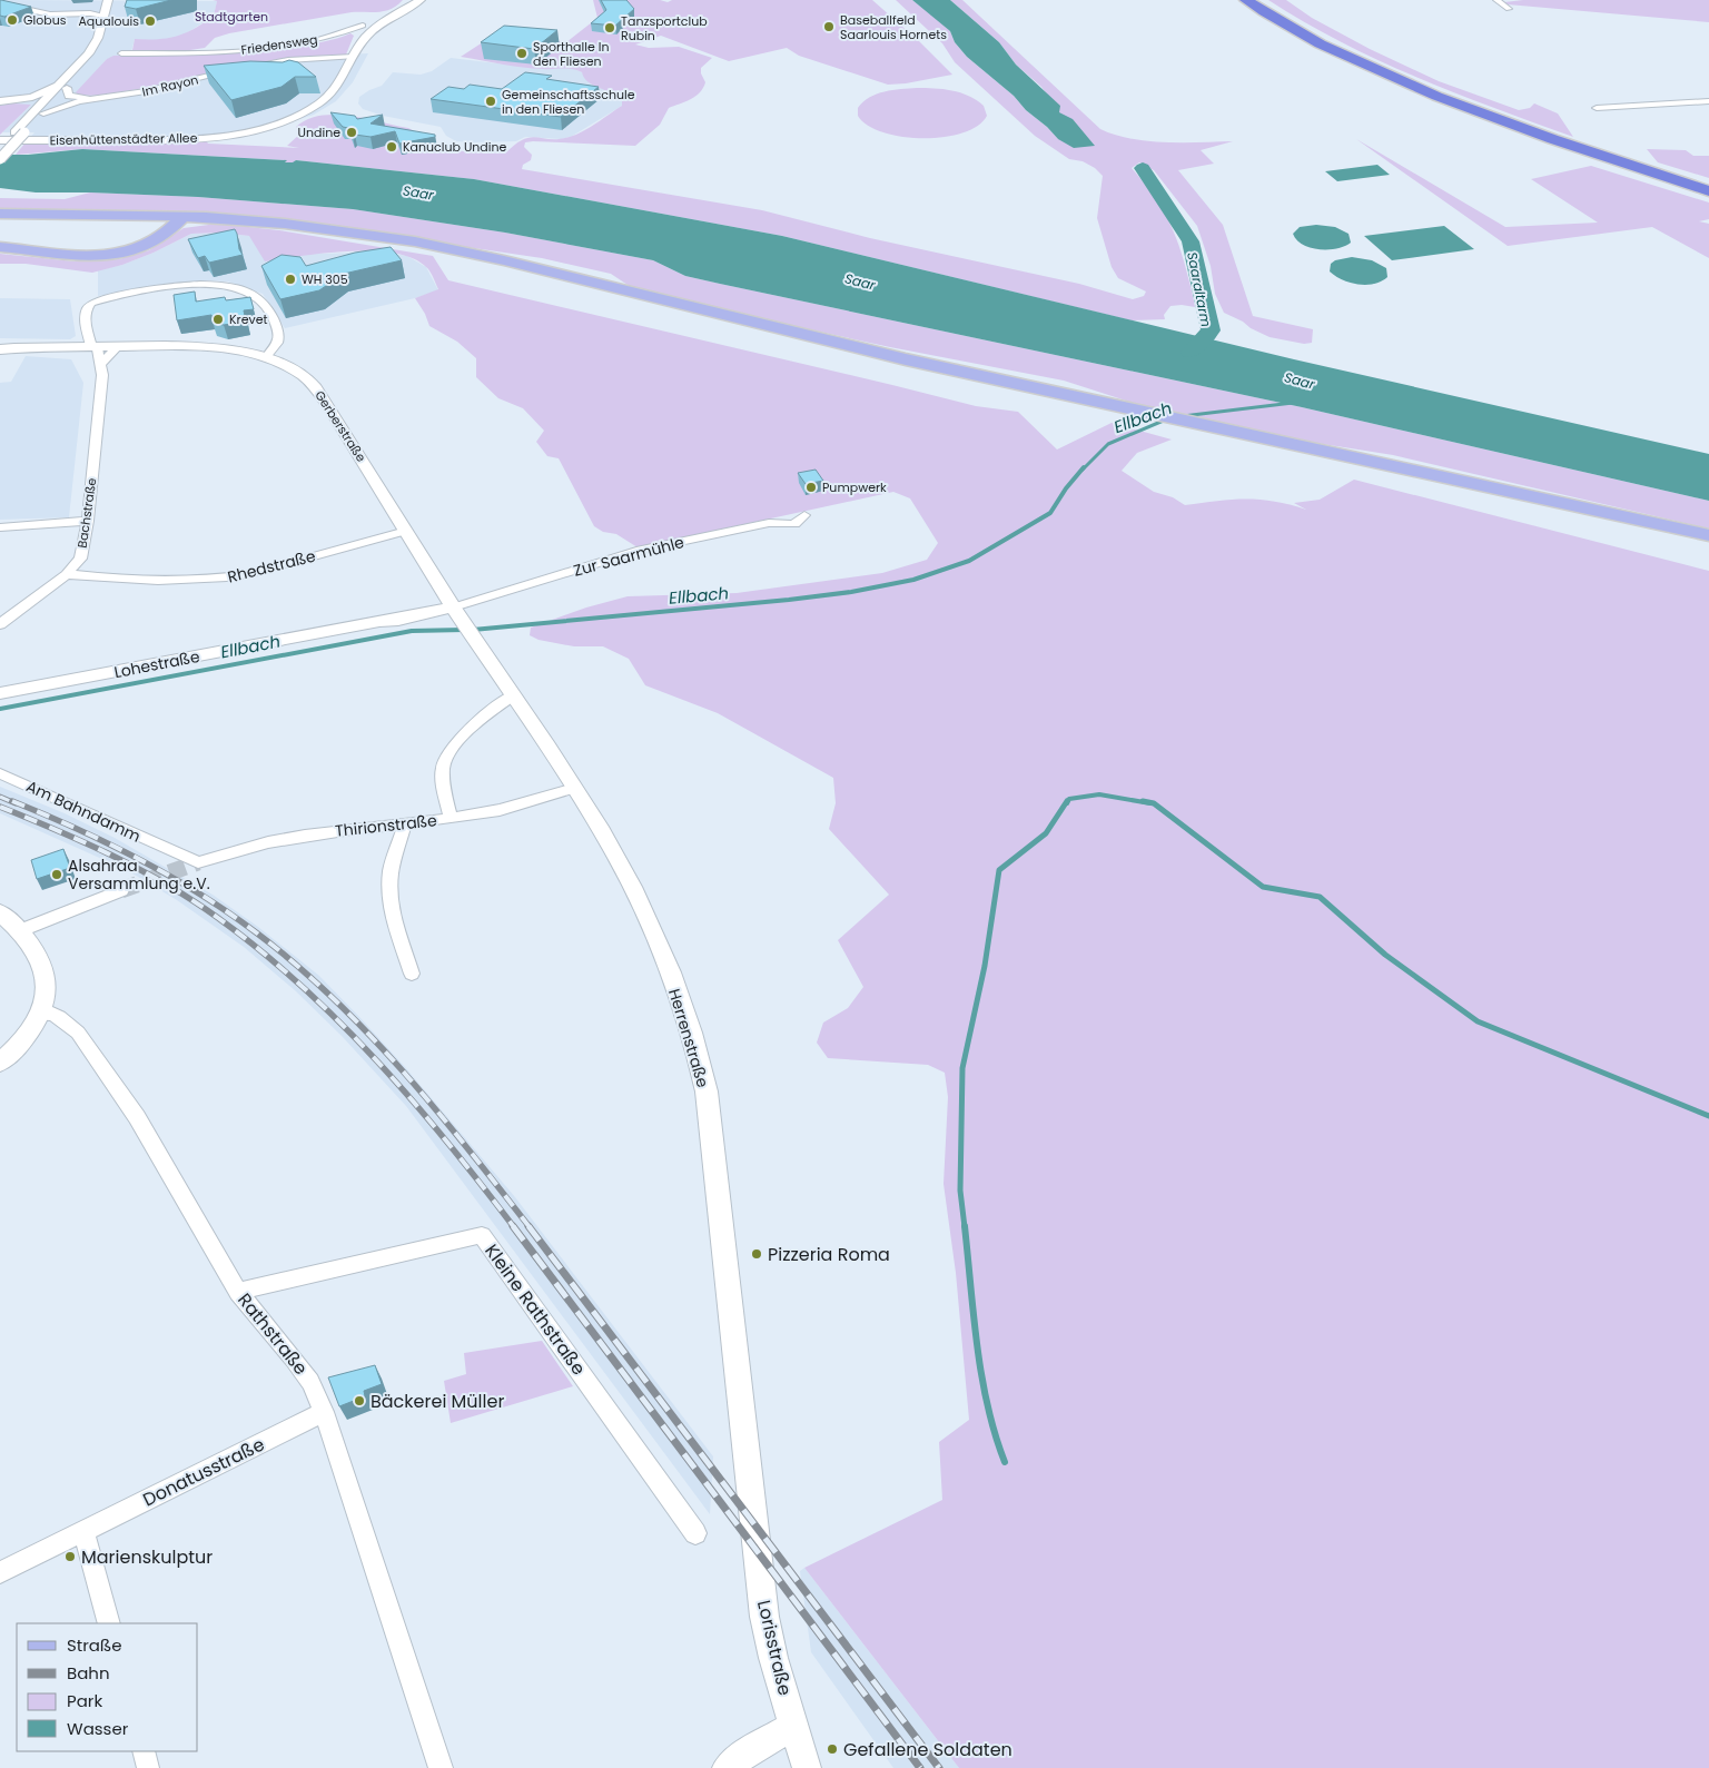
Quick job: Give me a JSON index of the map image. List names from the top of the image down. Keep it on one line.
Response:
{"streets":{"street":["Friedensweg","Im Rayon","Eisenhüttenstädter Allee","Gerberstraße","Bachstraße","Zur Saarmühle","Rhedstraße","Lohestraße","Am Bahndamm","Thirionstraße","Herrenstraße","Kleine Rathstraße","Rathstraße","Donatusstraße","Lorisstraße"]},"crossings":[["Im Rayon","Eisenhüttenstädter Allee"],["Gerberstraße","Bachstraße"],["Gerberstraße","Zur Saarmühle"],["Gerberstraße","Rhedstraße"],["Gerberstraße","Lohestraße"],["Gerberstraße","Herrenstraße"],["Bachstraße","Rhedstraße"],["Zur Saarmühle","Lohestraße"],["Am Bahndamm","Thirionstraße"],["Thirionstraße","Herrenstraße"],["Herrenstraße","Lorisstraße"],["Kleine Rathstraße","Rathstraße"],["Rathstraße","Donatusstraße"]],"water":["Saar","Saaraltarm","Ellbach"],"parks":["Stadtgarten"],"places":["Globus","Aqualouis","Baseballfeld Saarlouis Hornets","Tanzsportclub Rubin","Sporthalle In den Fliesen","Gemeinschaftsschule in den Fliesen","Undine","Kanuclub Undine","WH 305","Krevet","Pumpwerk","Alsahraa Versammlung e.V.","Pizzeria Roma","Bäckerei Müller","Marienskulptur","Gefallene Soldaten"],"legend":["Straße","Bahn","Park","Wasser"]}
